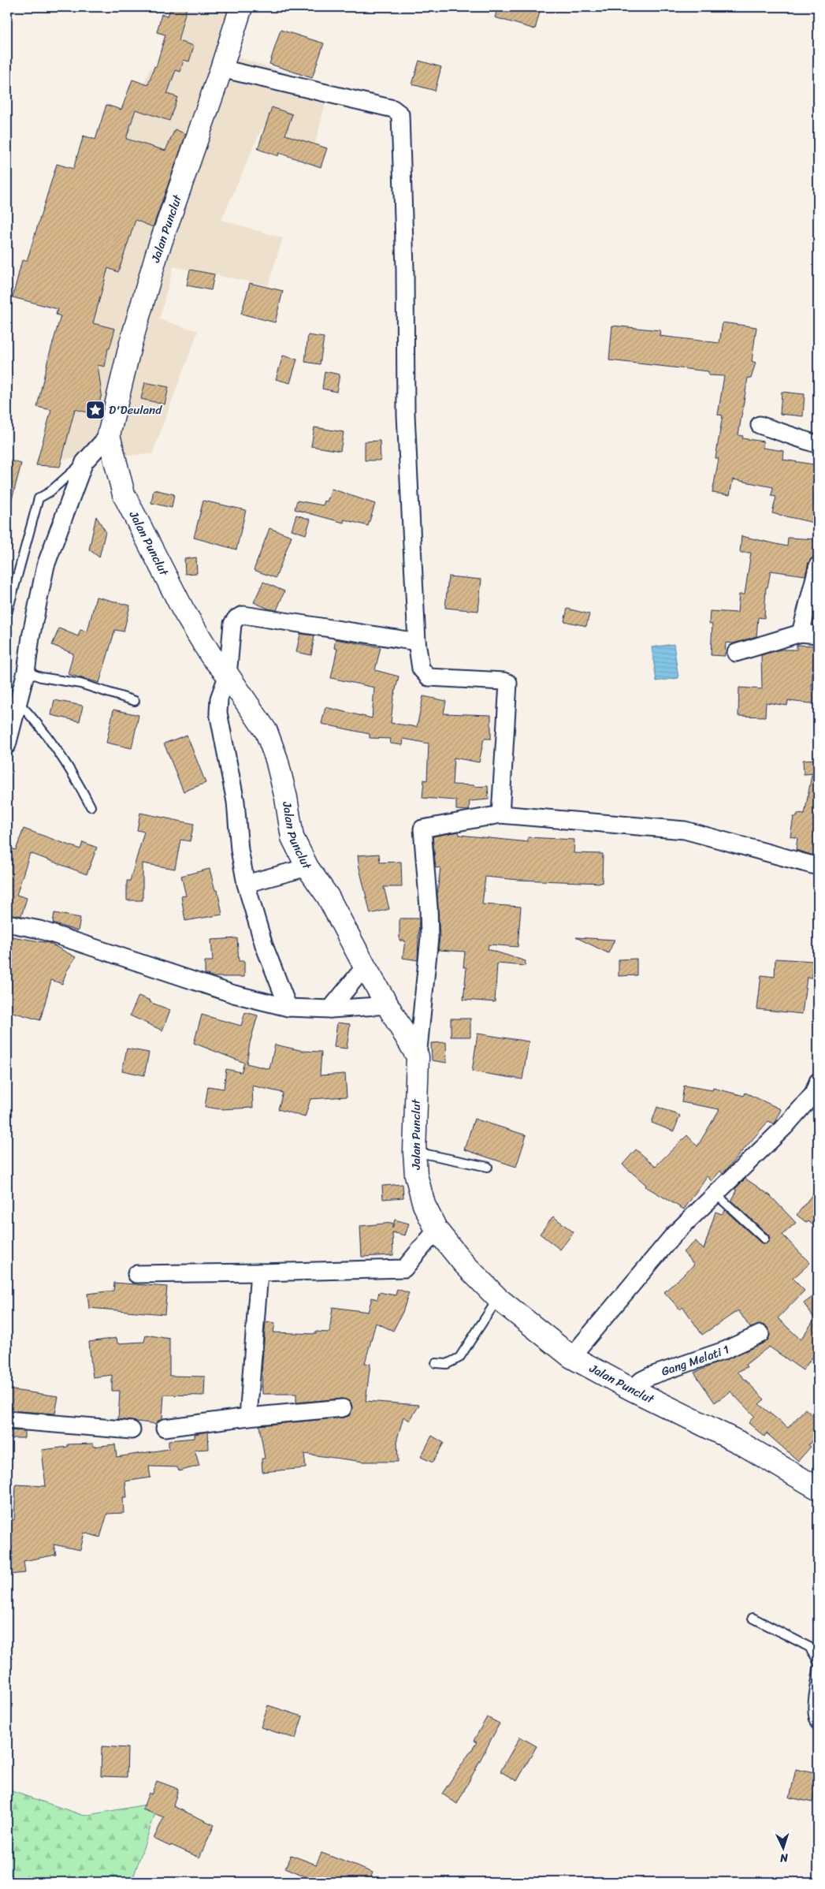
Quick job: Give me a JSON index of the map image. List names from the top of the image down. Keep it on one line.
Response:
{"streets":{"main road":["Jalan Punclut"],"street":["Gang Melati 1"]},"crossings":[["Jalan Punclut","Gang Melati 1"]],"places":{"place":["D'Deuland"]},"north":"bottom"}
